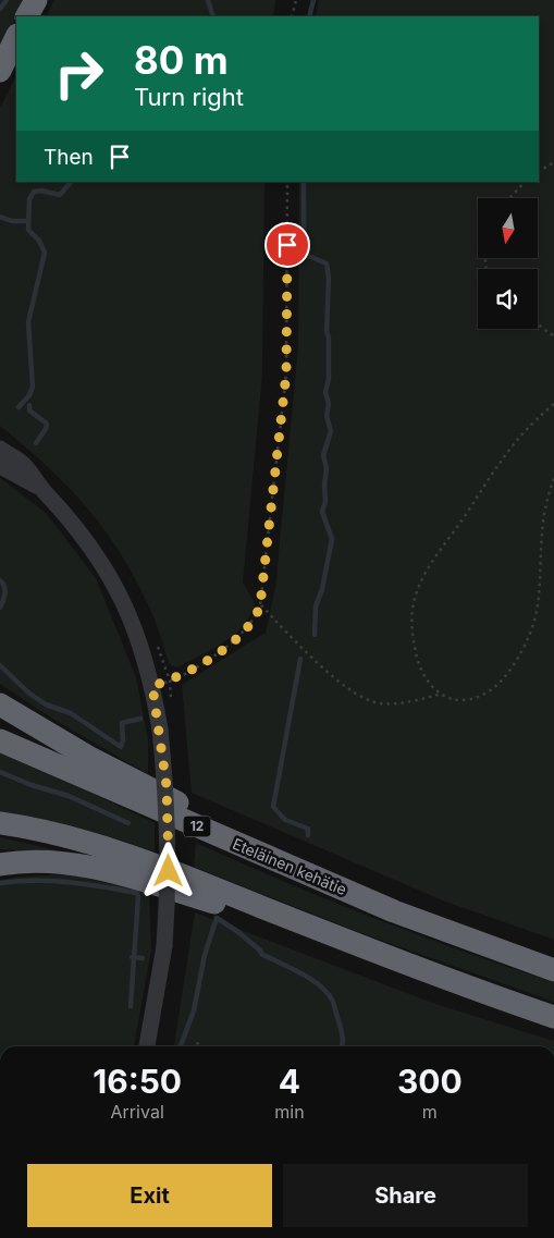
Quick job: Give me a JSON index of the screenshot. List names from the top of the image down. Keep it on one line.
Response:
{"streets":{"highway":["12","Eteläinen kehätie"]},"north":"bottom","page":{"turn":["80 m","Turn right"],"then":"Then","eta":["16:50","Arrival","4","min","300","m"],"buttons":["Exit","Share"]}}
